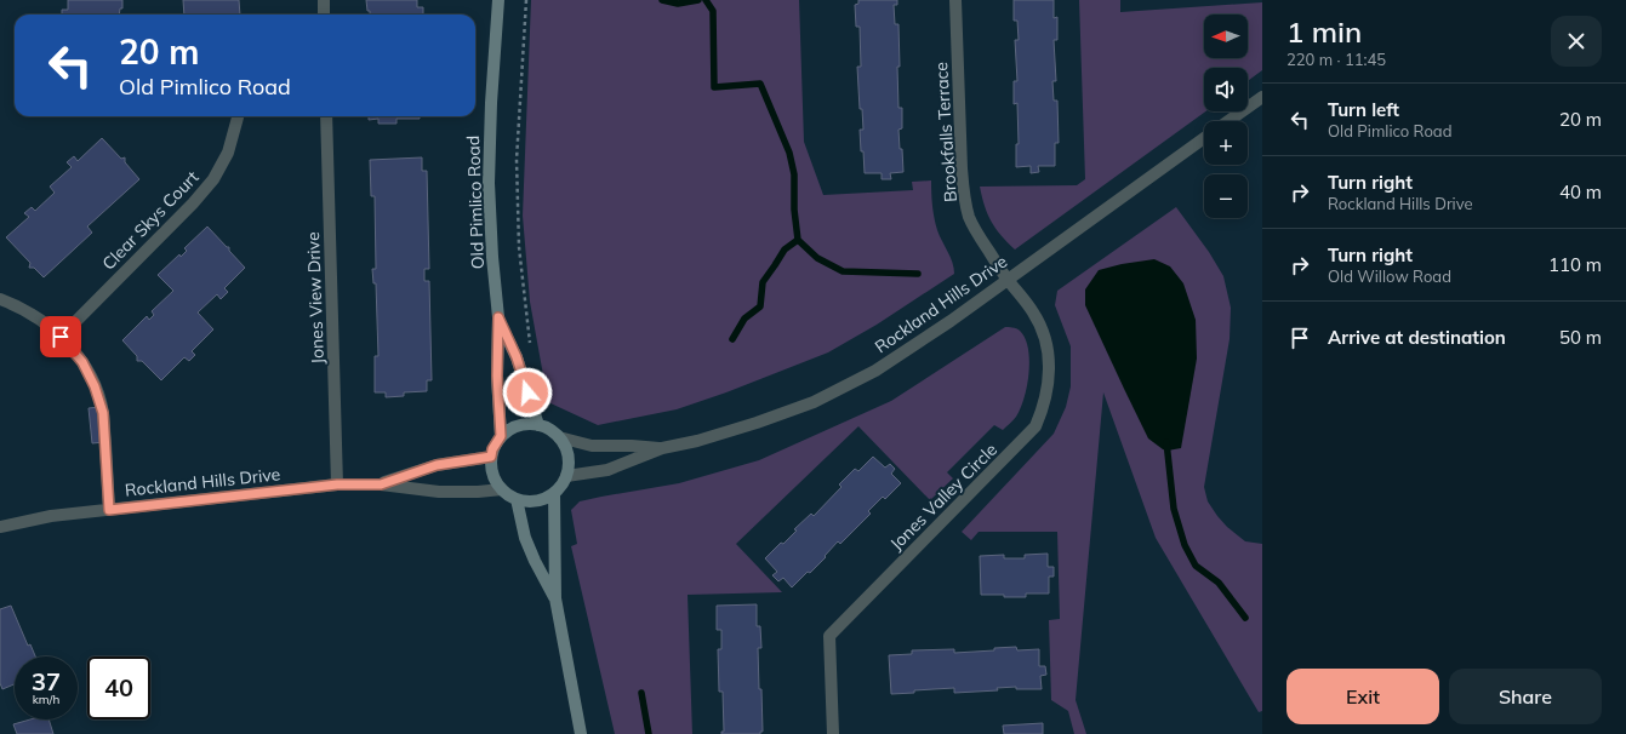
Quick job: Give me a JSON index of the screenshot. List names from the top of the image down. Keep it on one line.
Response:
{"streets":{"street":["Brookfalls Terrace","Old Pimlico Road","Clear Skys Court","Jones View Drive","Rockland Hills Drive","Jones Valley Circle"]},"crossings":[["Brookfalls Terrace","Rockland Hills Drive"],["Brookfalls Terrace","Jones Valley Circle"],["Old Pimlico Road","Rockland Hills Drive"],["Jones View Drive","Rockland Hills Drive"],["Rockland Hills Drive","Jones Valley Circle"]],"north":"left","page":{"heading":["1 min","220 m · 11:45"],"map_buttons":["+","−"],"turn":["20 m","Old Pimlico Road"],"list":[{"name":"Turn left","note":"Old Pimlico Road","value":"20 m"},{"name":"Turn right","note":"Rockland Hills Drive","value":"40 m"},{"name":"Turn right","note":"Old Willow Road","value":"110 m"},{"name":"Arrive at destination","value":"50 m"}],"speed":"37 km/h","limit":"40","buttons":["Exit","Share"]}}
